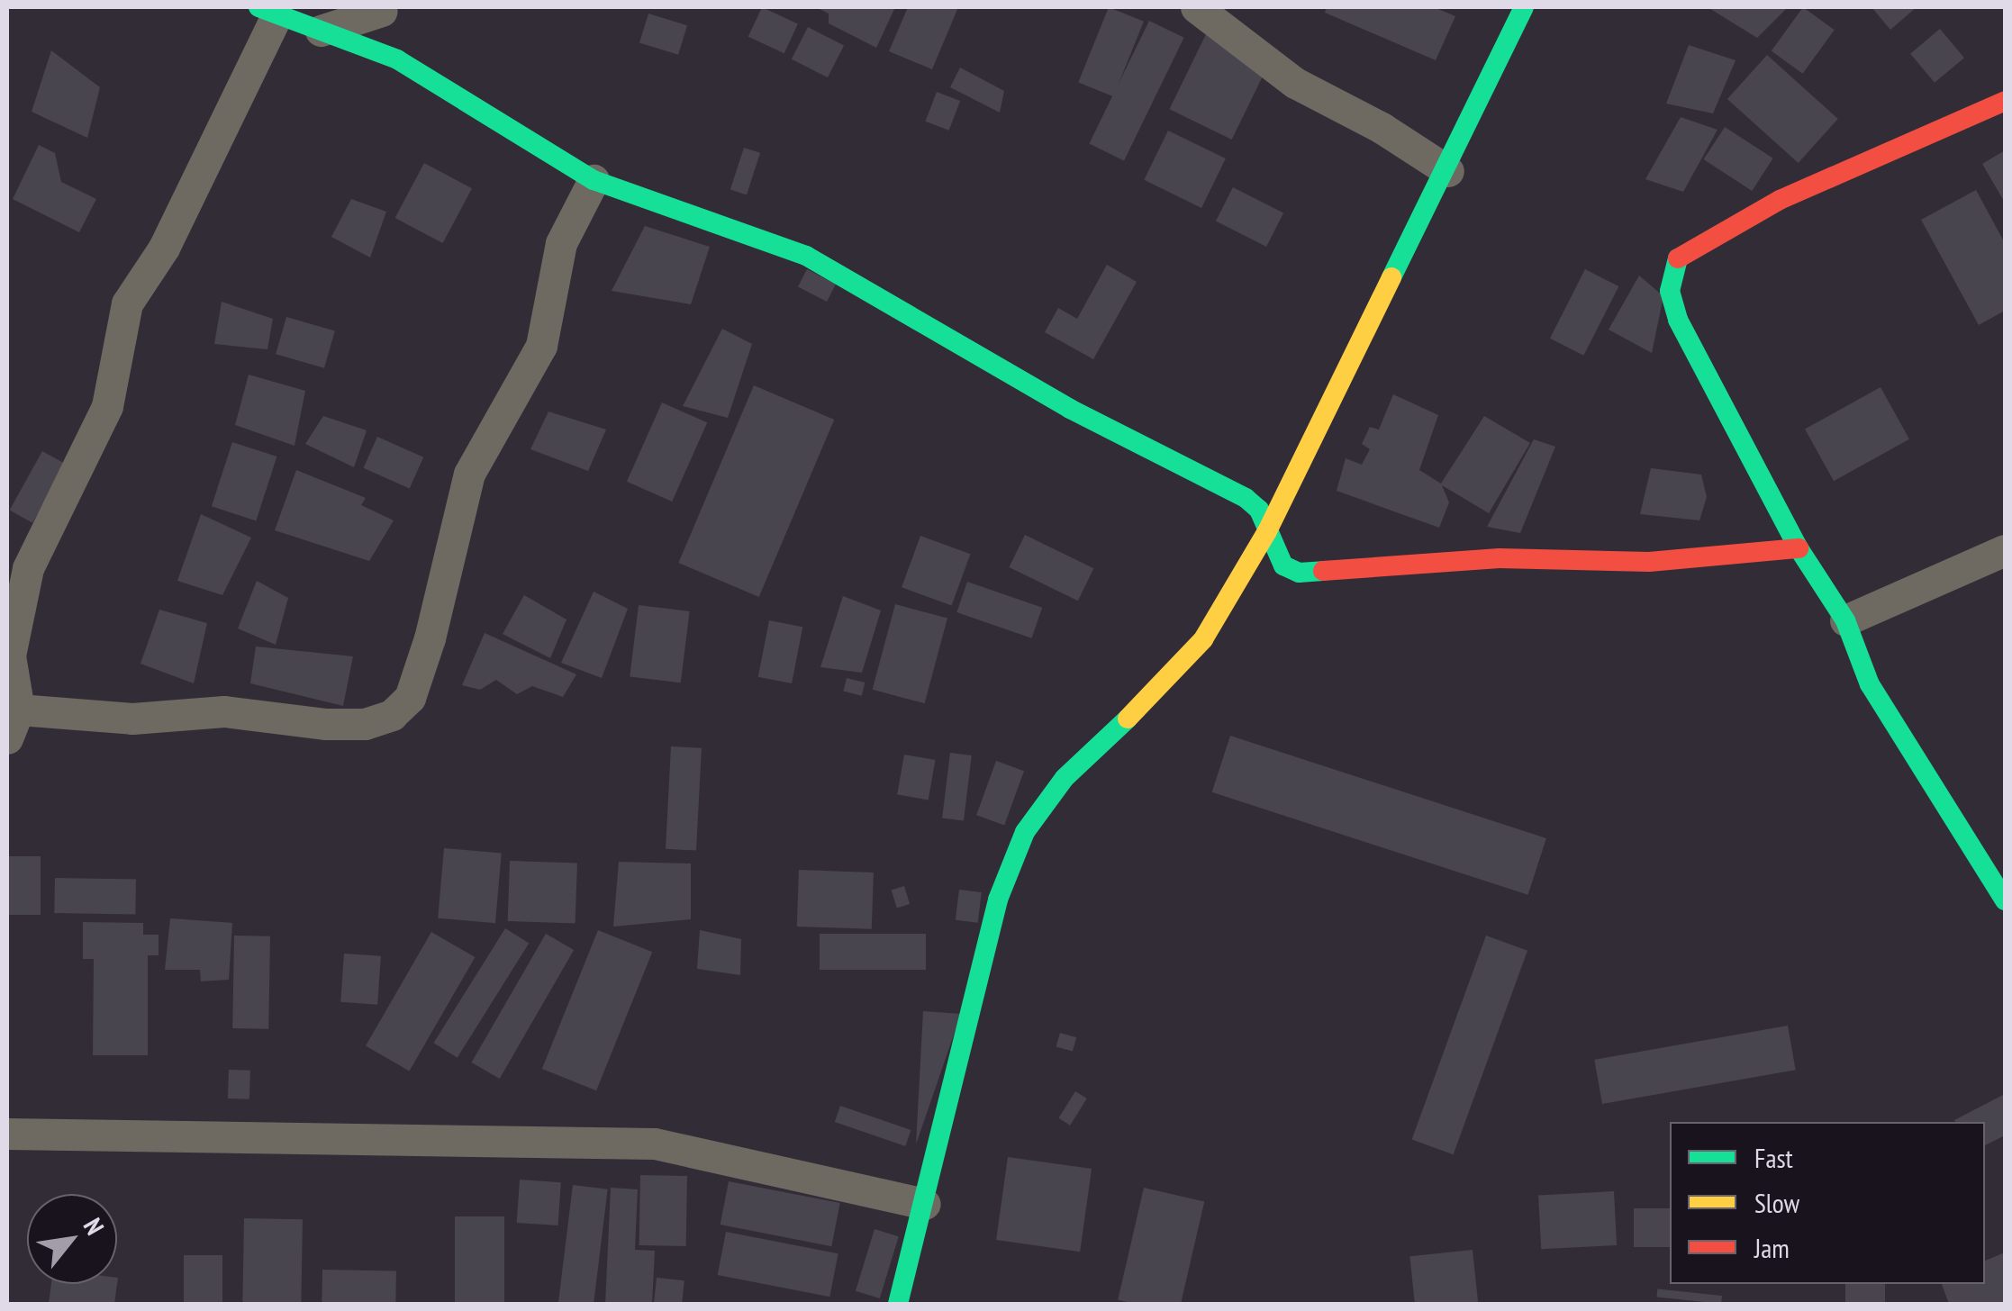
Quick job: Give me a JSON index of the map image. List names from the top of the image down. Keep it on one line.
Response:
{"legend":["Fast","Slow","Jam"],"north":"top right"}
